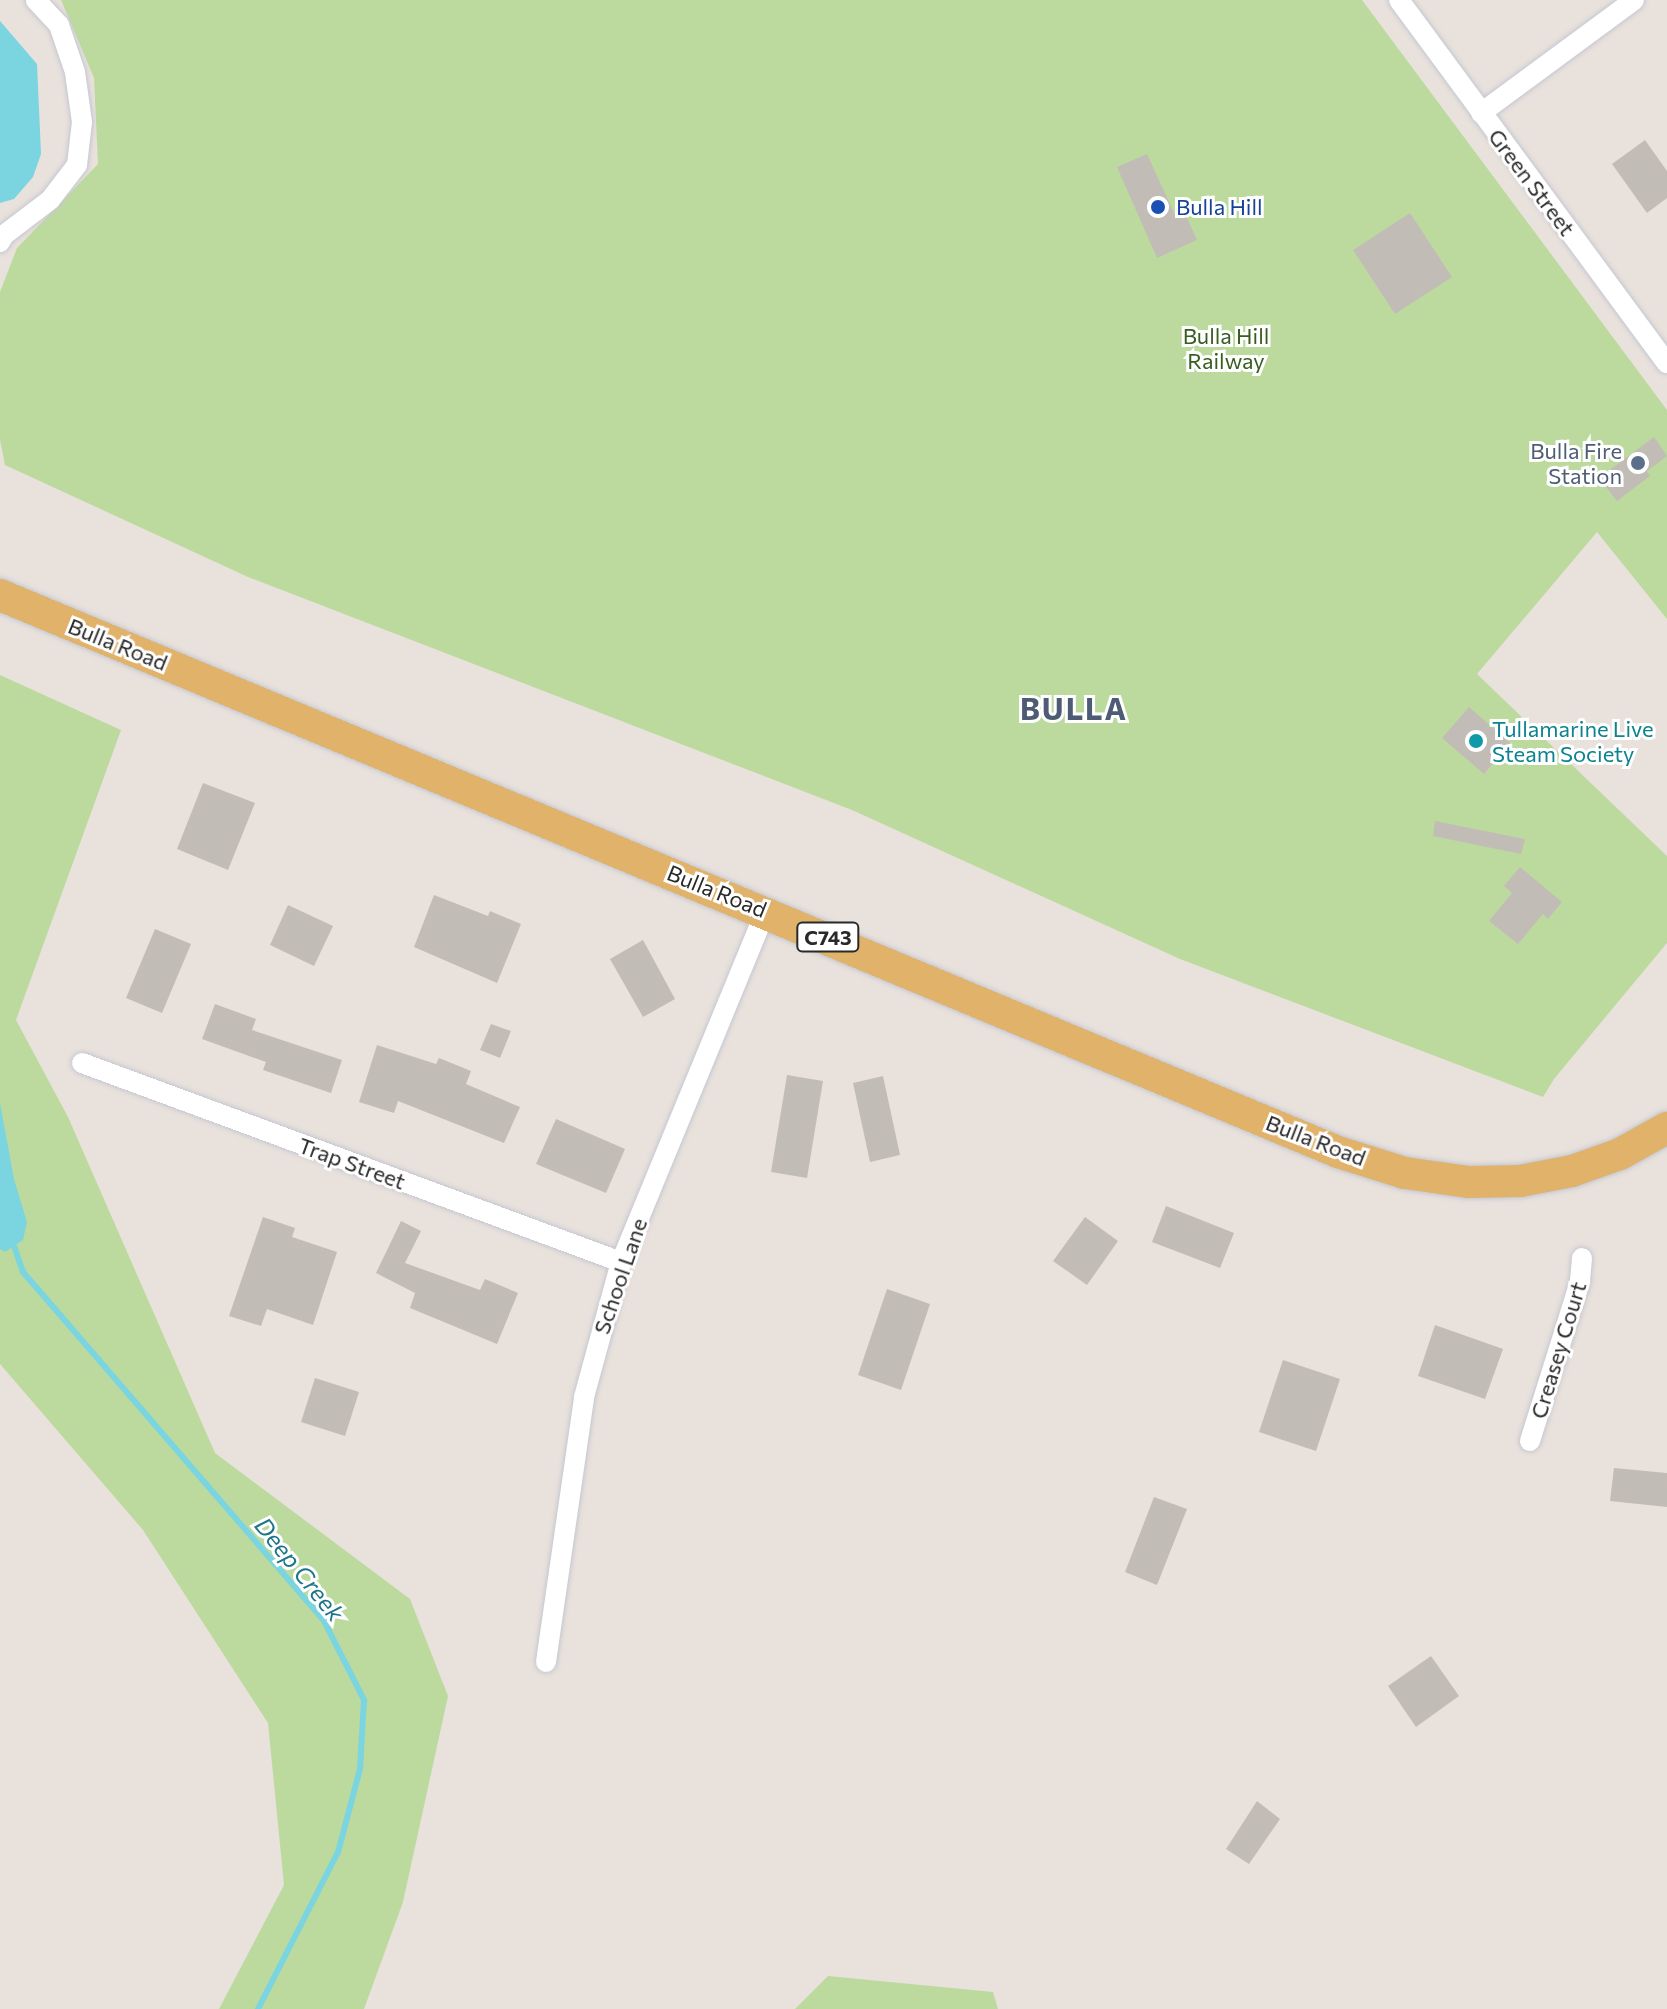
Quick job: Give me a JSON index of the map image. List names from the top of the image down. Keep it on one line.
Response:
{"streets":{"main road":["Bulla Road","C743"],"street":["Green Street","Trap Street","School Lane","Creasey Court"]},"crossings":[["Bulla Road","School Lane"],["Trap Street","School Lane"]],"districts":["BULLA"],"water":["Deep Creek"],"parks":["Bulla Hill Railway"],"places":["Bulla Hill","Bulla Fire Station","Tullamarine Live Steam Society"]}
